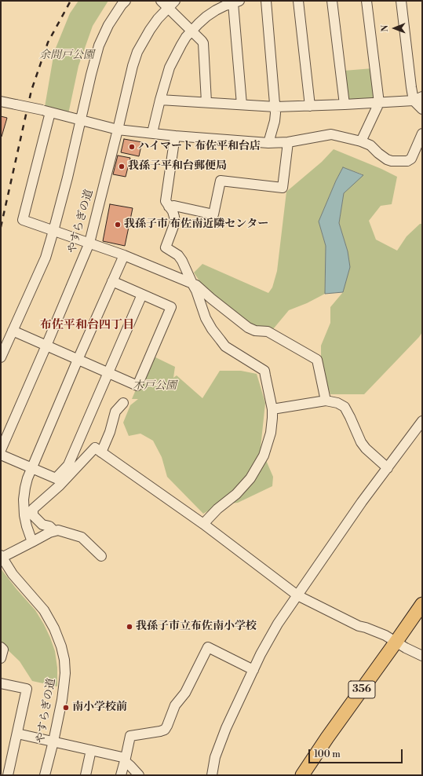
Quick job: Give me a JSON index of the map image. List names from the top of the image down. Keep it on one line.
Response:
{"streets":{"highway":["356"],"street":["やすらぎの道"]},"districts":["布佐平和台四丁目"],"parks":["余間戸公園","木戸公園"],"places":["ハイマート 布佐平和台店","我孫子平和台郵便局","我孫子市 布佐南近隣センター","我孫子市立布佐南小学校","南小学校前"],"scale_bar":"100 m","north":"left"}
